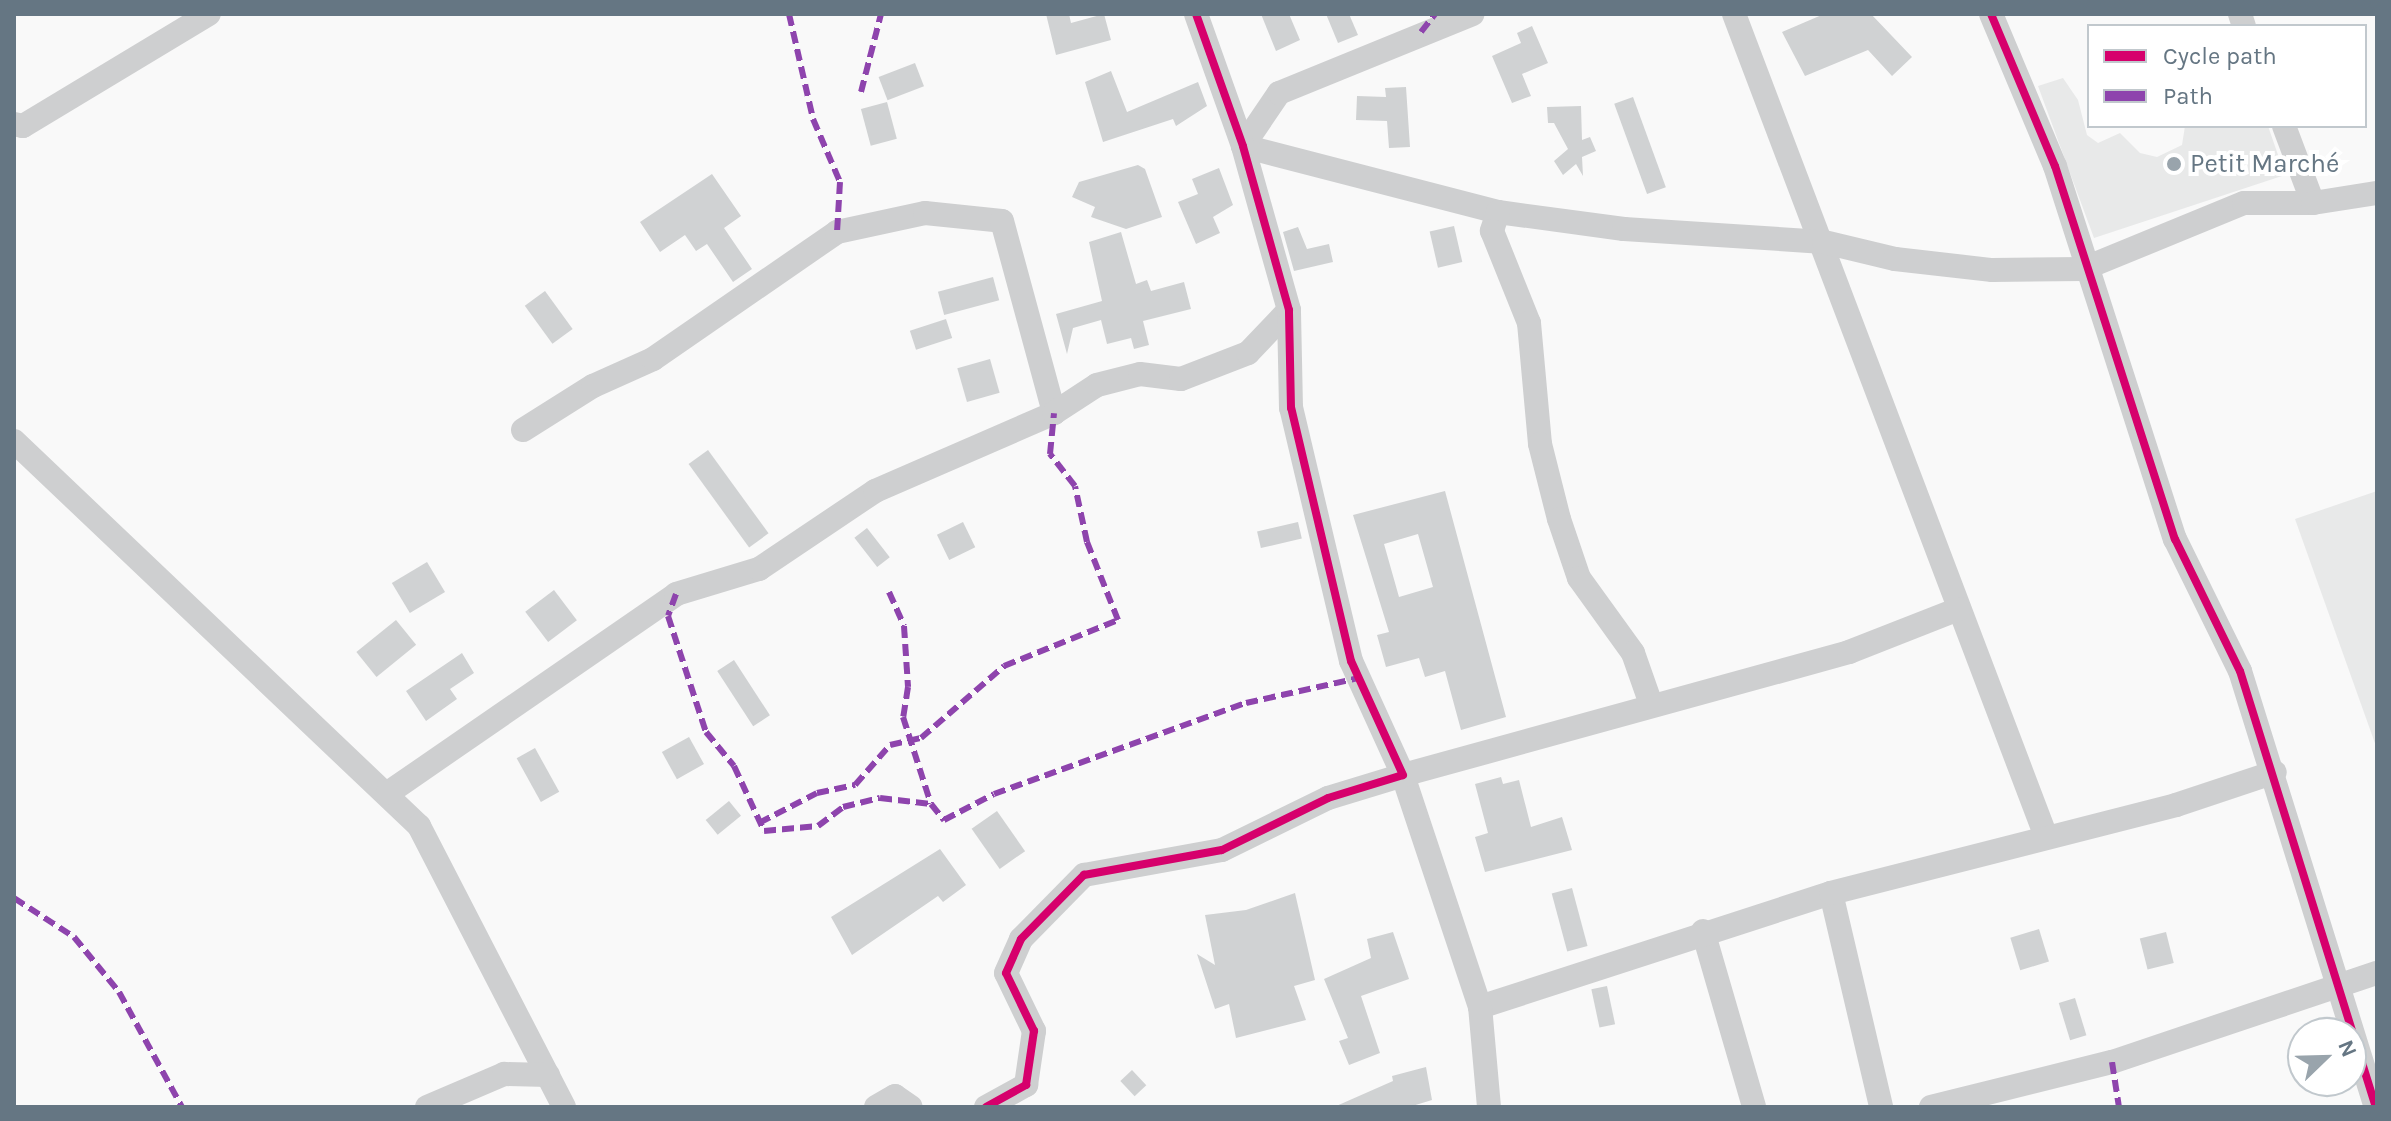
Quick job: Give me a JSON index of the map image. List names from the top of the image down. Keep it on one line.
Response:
{"places":["Petit Marché"],"legend":["Cycle path","Path"],"north":"top right"}
